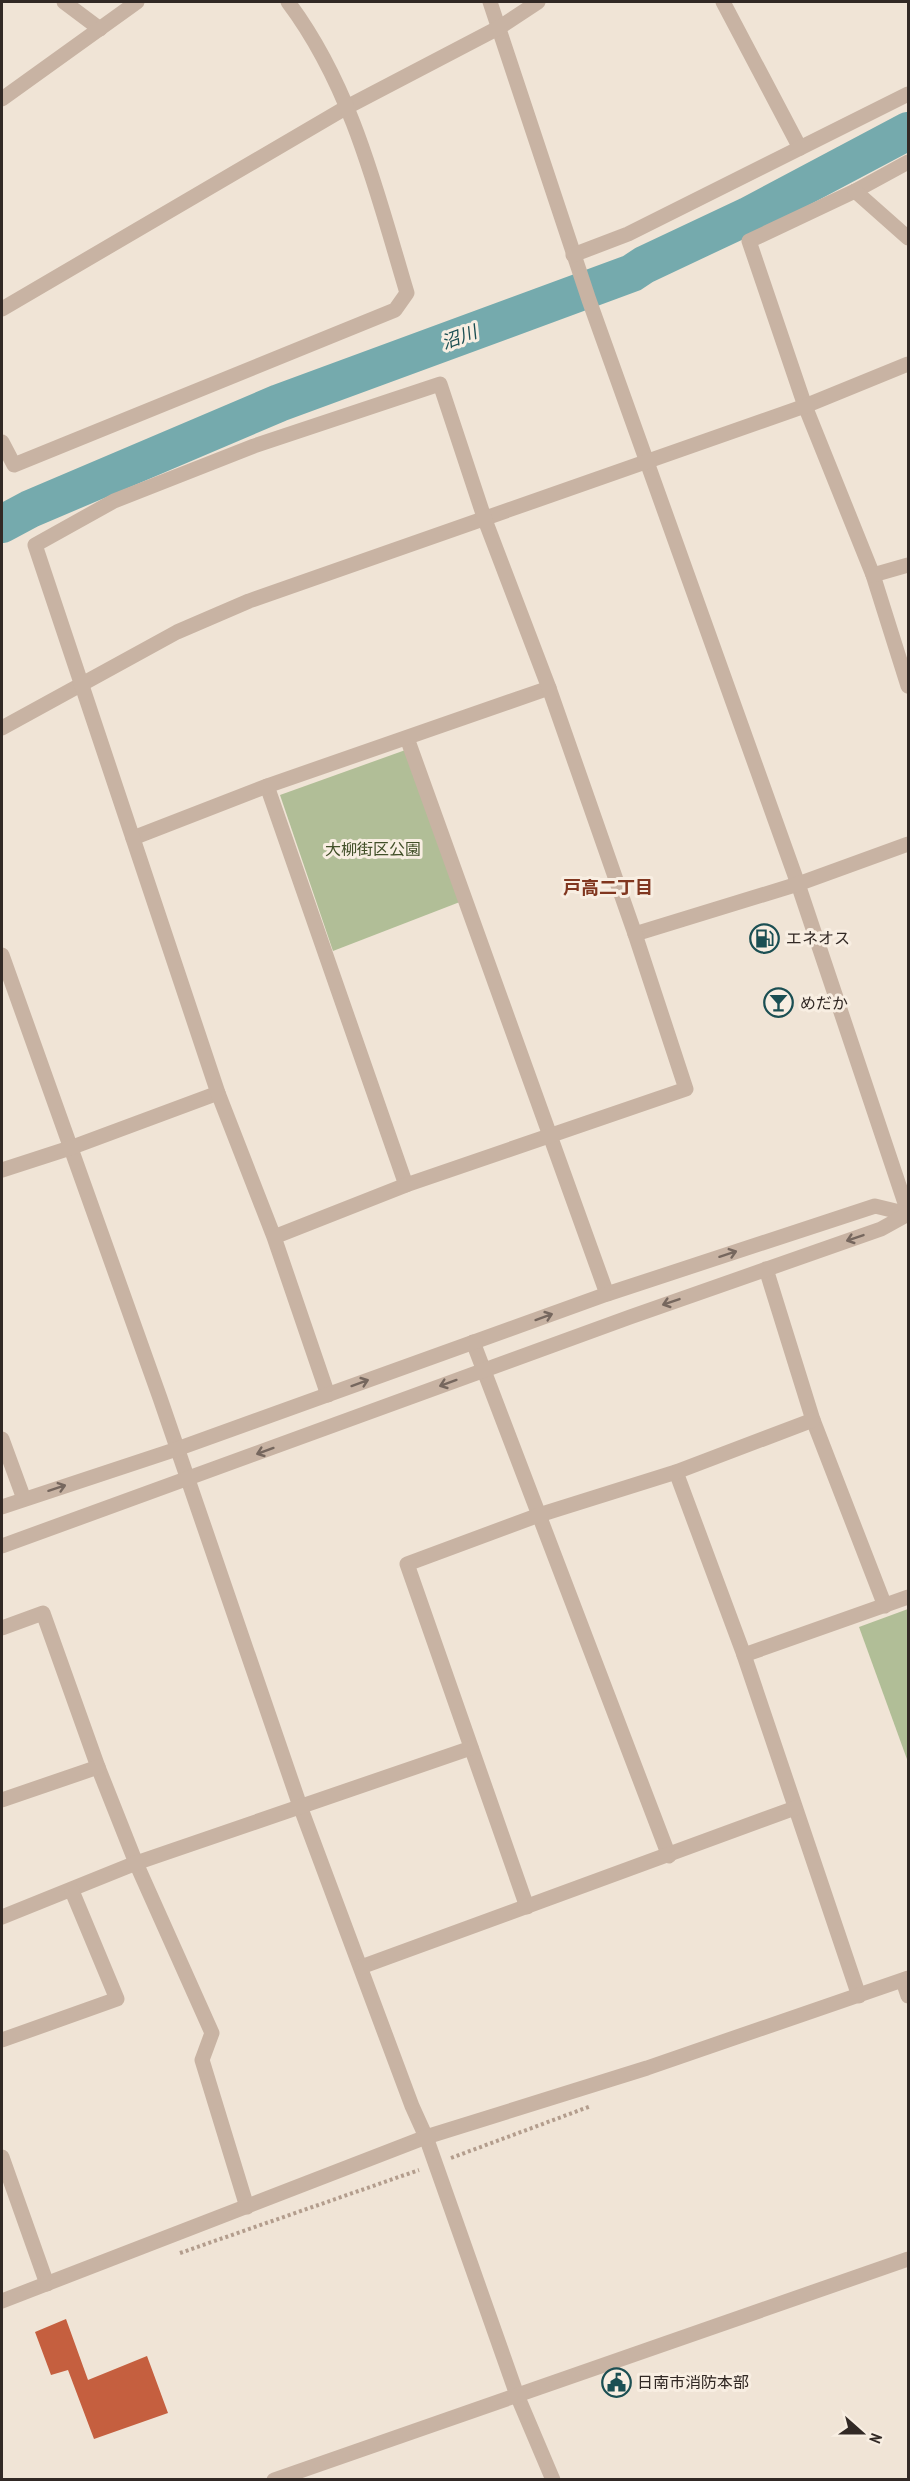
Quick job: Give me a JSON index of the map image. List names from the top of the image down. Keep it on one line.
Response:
{"districts":["戸高二丁目"],"water":["沼川"],"parks":["大柳街区公園"],"places":{"fuel station":["エネオス"],"bar":["めだか"],"public building":["日南市消防本部"]},"north":"right"}
